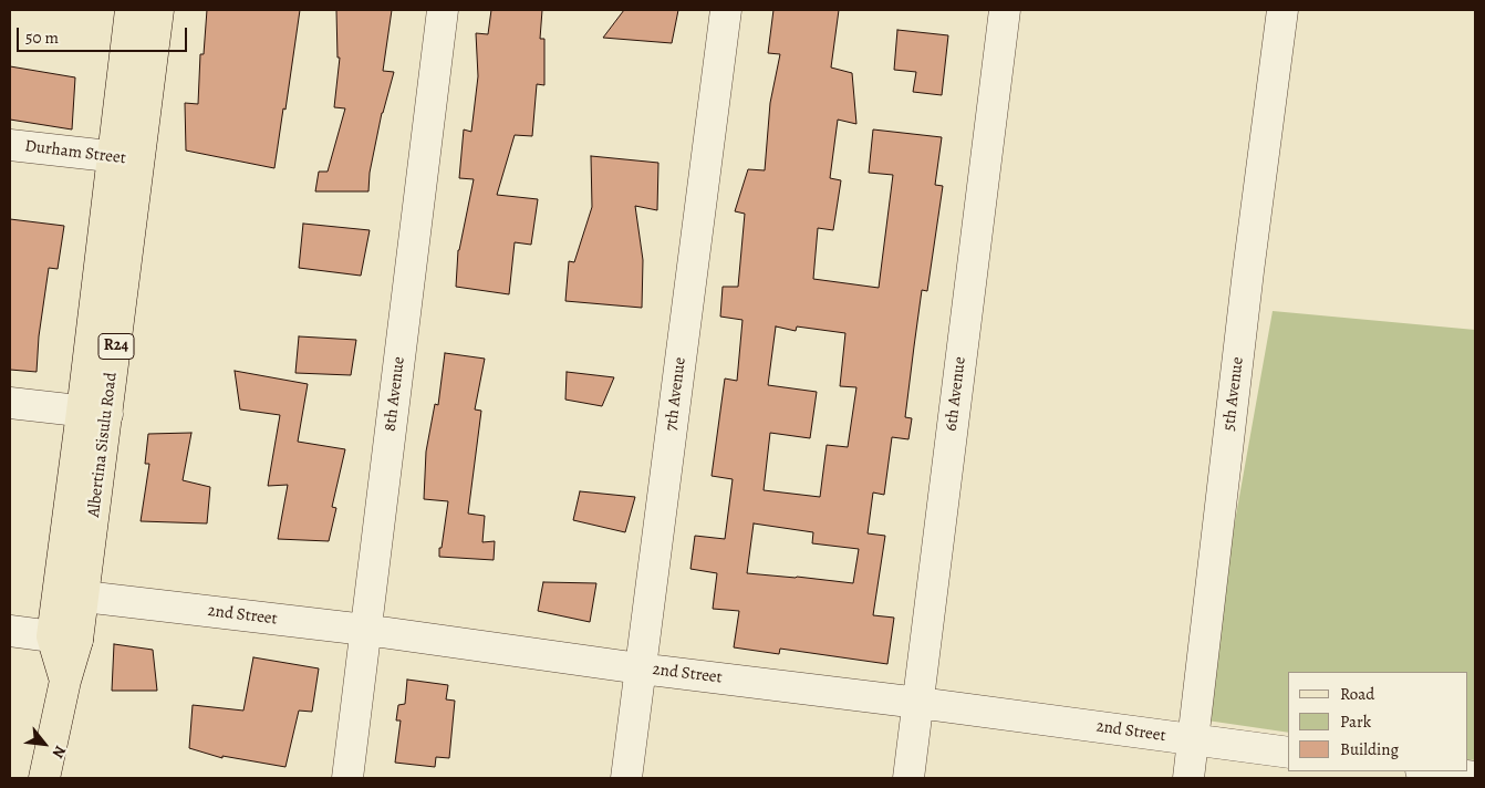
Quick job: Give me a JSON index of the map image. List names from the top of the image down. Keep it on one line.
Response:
{"streets":{"main road":["R24","Albertina Sisulu Road"],"street":["Durham Street","8th Avenue","7th Avenue","6th Avenue","5th Avenue","2nd Street"]},"crossings":[["Durham Street","Albertina Sisulu Road"],["8th Avenue","2nd Street"],["7th Avenue","2nd Street"],["6th Avenue","2nd Street"],["5th Avenue","2nd Street"],["Albertina Sisulu Road","2nd Street"]],"legend":["Road","Park","Building"],"scale_bar":"50 m","north":"bottom right"}
